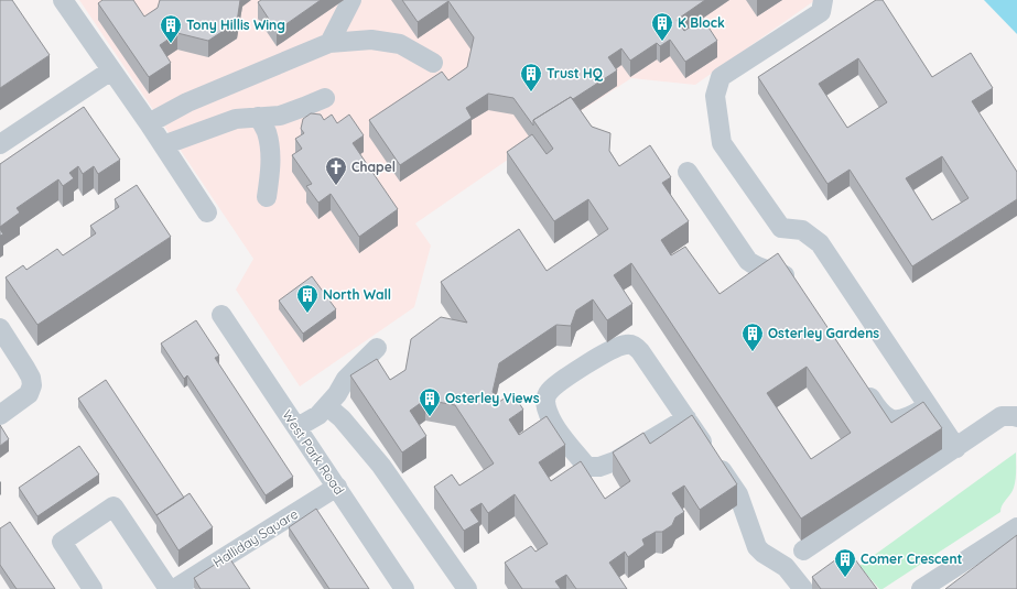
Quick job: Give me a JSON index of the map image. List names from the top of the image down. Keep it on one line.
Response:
{"streets":{"street":["West Park Road","Halliday Square"]},"crossings":[["West Park Road","Halliday Square"]],"places":{"building":["K Block","Tony Hillis Wing","Trust HQ","North Wall","Osterley Gardens","Osterley Views","Comer Crescent"],"church":["Chapel"]}}
